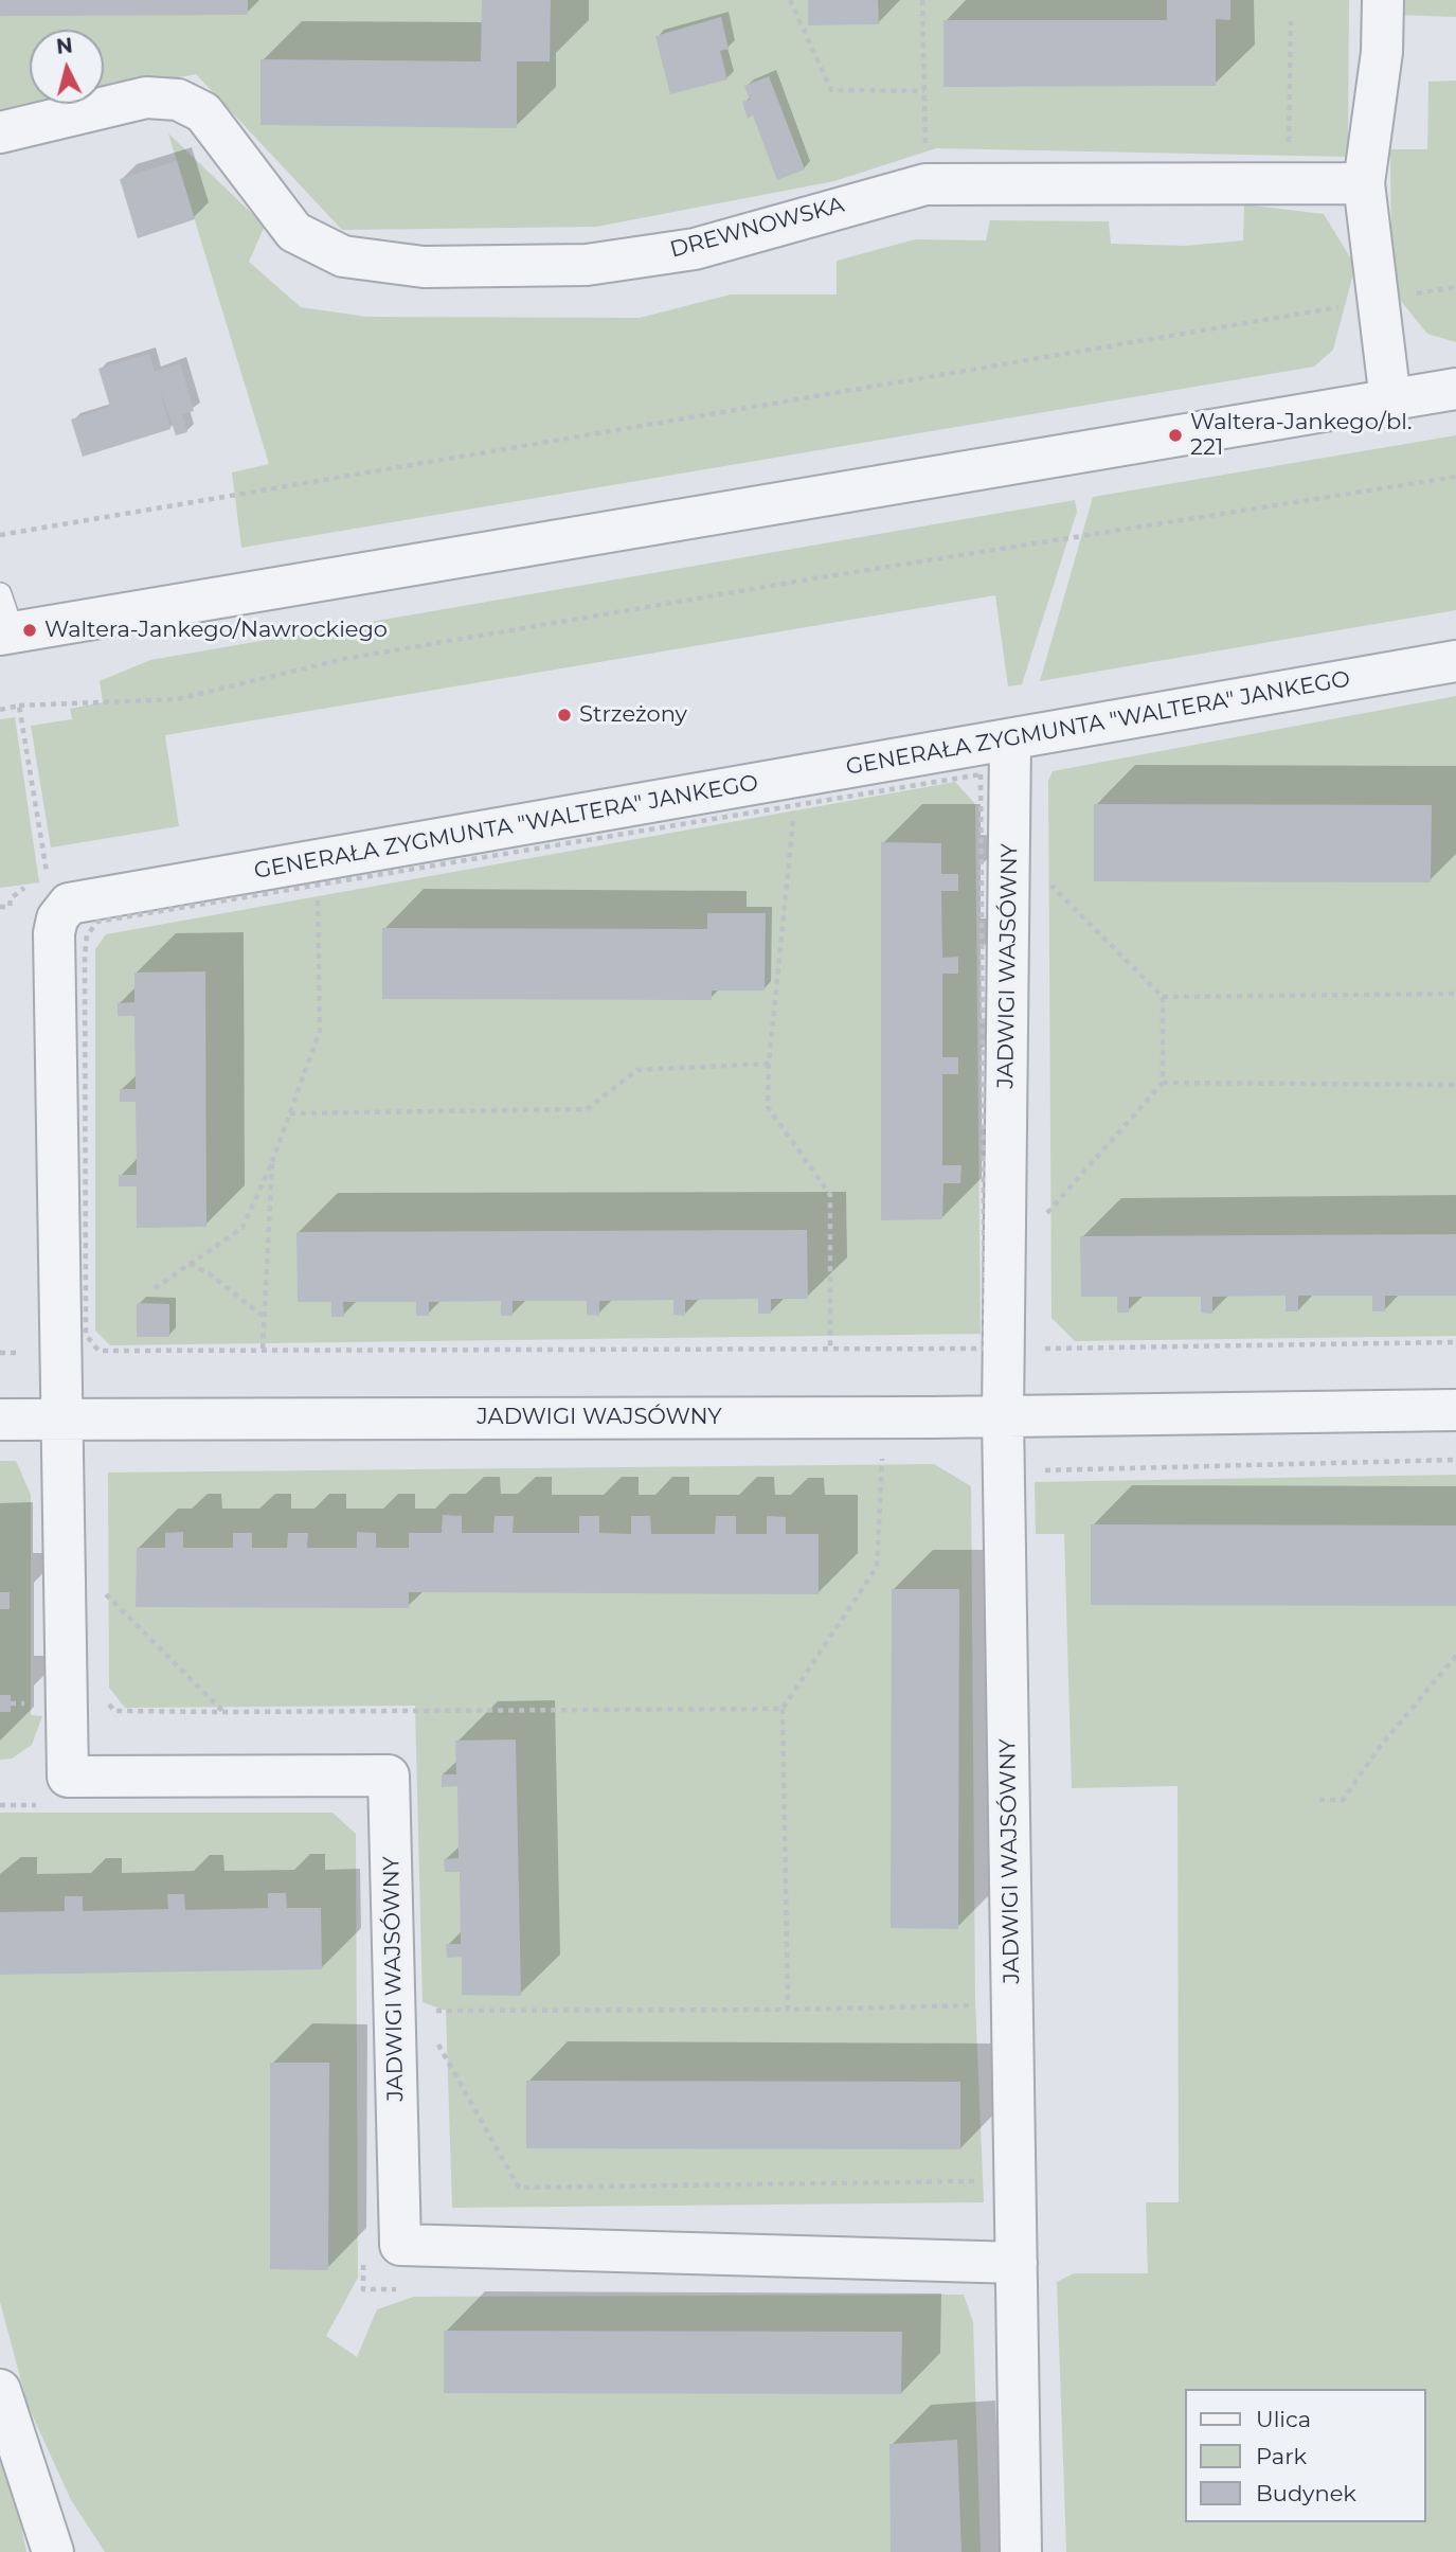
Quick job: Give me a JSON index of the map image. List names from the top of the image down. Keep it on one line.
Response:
{"streets":{"street":["DREWNOWSKA","GENERAŁA ZYGMUNTA \"WALTERA\" JANKEGO","JADWIGI WAJSÓWNY"]},"crossings":[["GENERAŁA ZYGMUNTA \"WALTERA\" JANKEGO","JADWIGI WAJSÓWNY"]],"places":["Waltera-Jankego/bl. 221","Waltera-Jankego/Nawrockiego","Strzeżony"],"legend":["Ulica","Park","Budynek"],"north":"top"}
